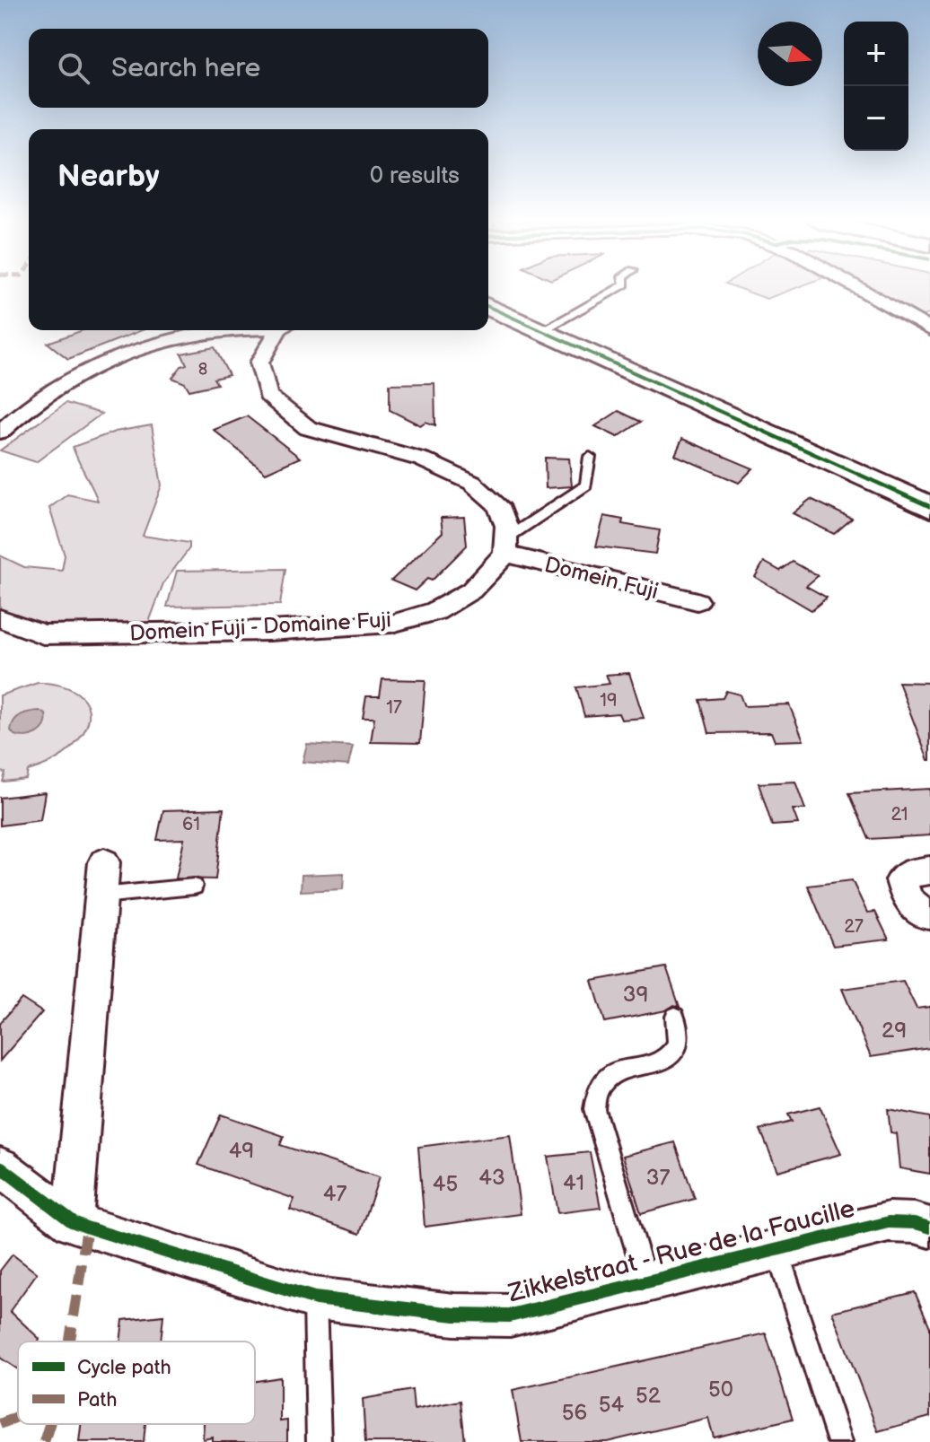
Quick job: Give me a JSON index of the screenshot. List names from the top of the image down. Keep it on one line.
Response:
{"streets":{"street":["Domein Fuji","Domein Fuji - Domaine Fuji","Zikkelstraat - Rue de la Faucille"]},"crossings":[["Domein Fuji","Domein Fuji - Domaine Fuji"]],"house_numbers":["8","19","17","21","61","27","39","29","49","43","37","41","45","47","50","52","54","56"],"legend":["Cycle path","Path"],"north":"right","page":{"map_buttons":["+","−"],"search":"Search here","heading":["Nearby","0 results"]}}
